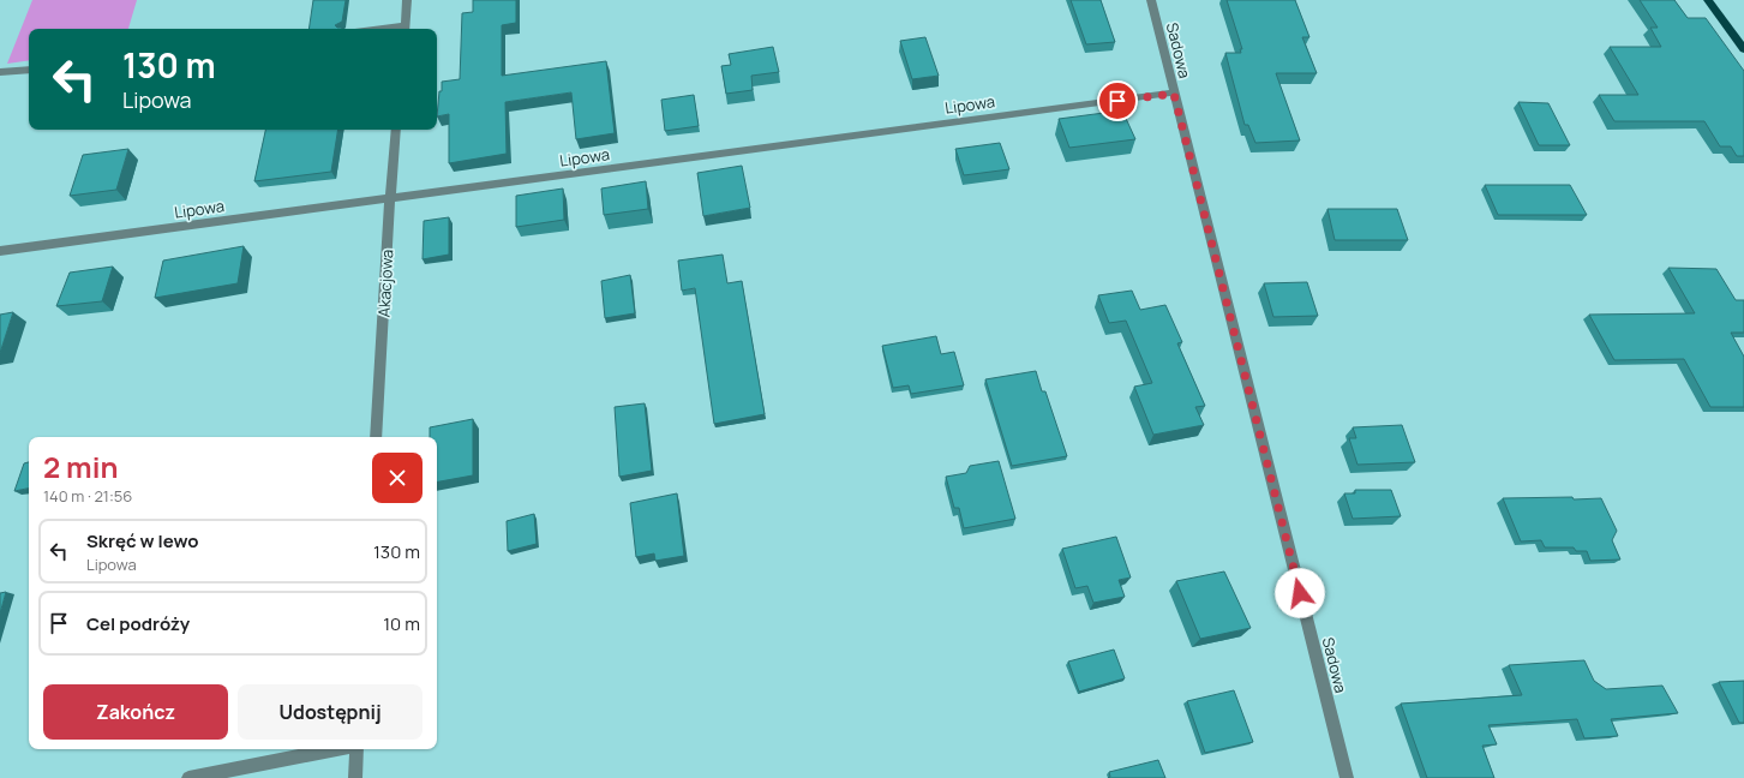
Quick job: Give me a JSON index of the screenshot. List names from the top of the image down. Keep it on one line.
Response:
{"streets":{"street":["Sadowa","Lipowa","Akacjowa"]},"crossings":[["Sadowa","Lipowa"],["Lipowa","Akacjowa"]],"page":{"turn":["130 m","Lipowa"],"heading":["2 min","140 m · 21:56"],"list":[{"name":"Skręć w lewo","note":"Lipowa","value":"130 m"},{"name":"Cel podróży","value":"10 m"}],"buttons":["Zakończ","Udostępnij"]}}
